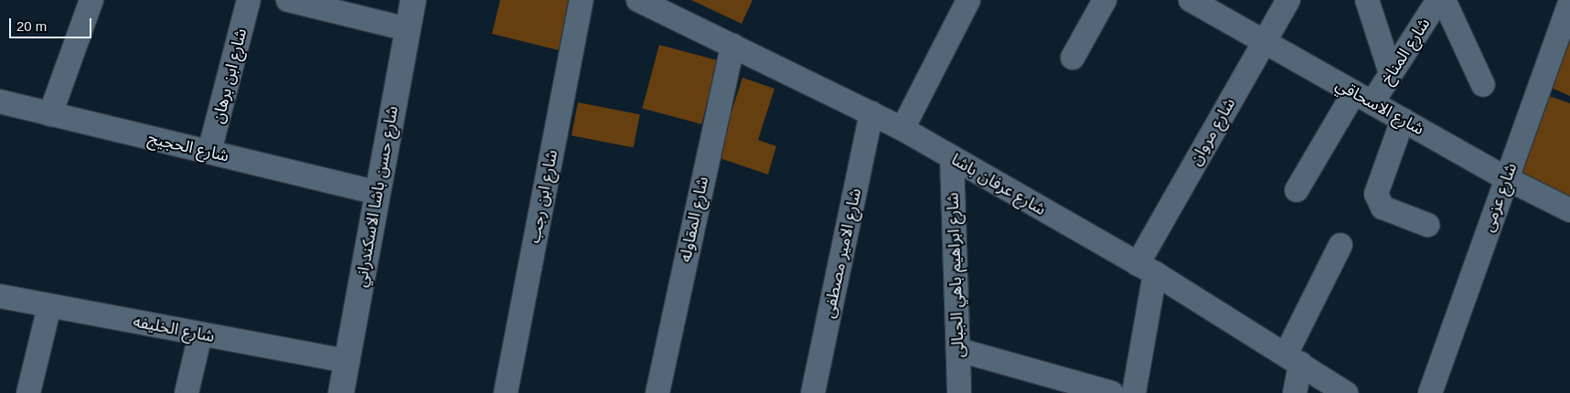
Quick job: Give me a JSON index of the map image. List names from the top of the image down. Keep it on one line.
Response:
{"streets":{"street":["شارع المناخ","شارع ابن برهان","شارع الاسحاقي","شارع مروان","شارع الحجيج","شارع عرفان باشا","شارع حسن باشا الاسكندراني","شارع ابن رجب","شارع عزمى","شارع المقاوله","شارع الامير مصطفى","شارع ابراهيم باهي الجبالى","شارع الخليفه"]},"crossings":[["شارع المناخ","شارع الاسحاقي"],["شارع ابن برهان","شارع الحجيج"],["شارع الاسحاقي","شارع مروان"],["شارع الاسحاقي","شارع عزمى"],["شارع مروان","شارع عرفان باشا"],["شارع الحجيج","شارع حسن باشا الاسكندراني"],["شارع عرفان باشا","شارع المقاوله"],["شارع عرفان باشا","شارع الامير مصطفى"],["شارع عرفان باشا","شارع ابراهيم باهي الجبالى"],["شارع حسن باشا الاسكندراني","شارع الخليفه"]],"scale_bar":"20 m"}
